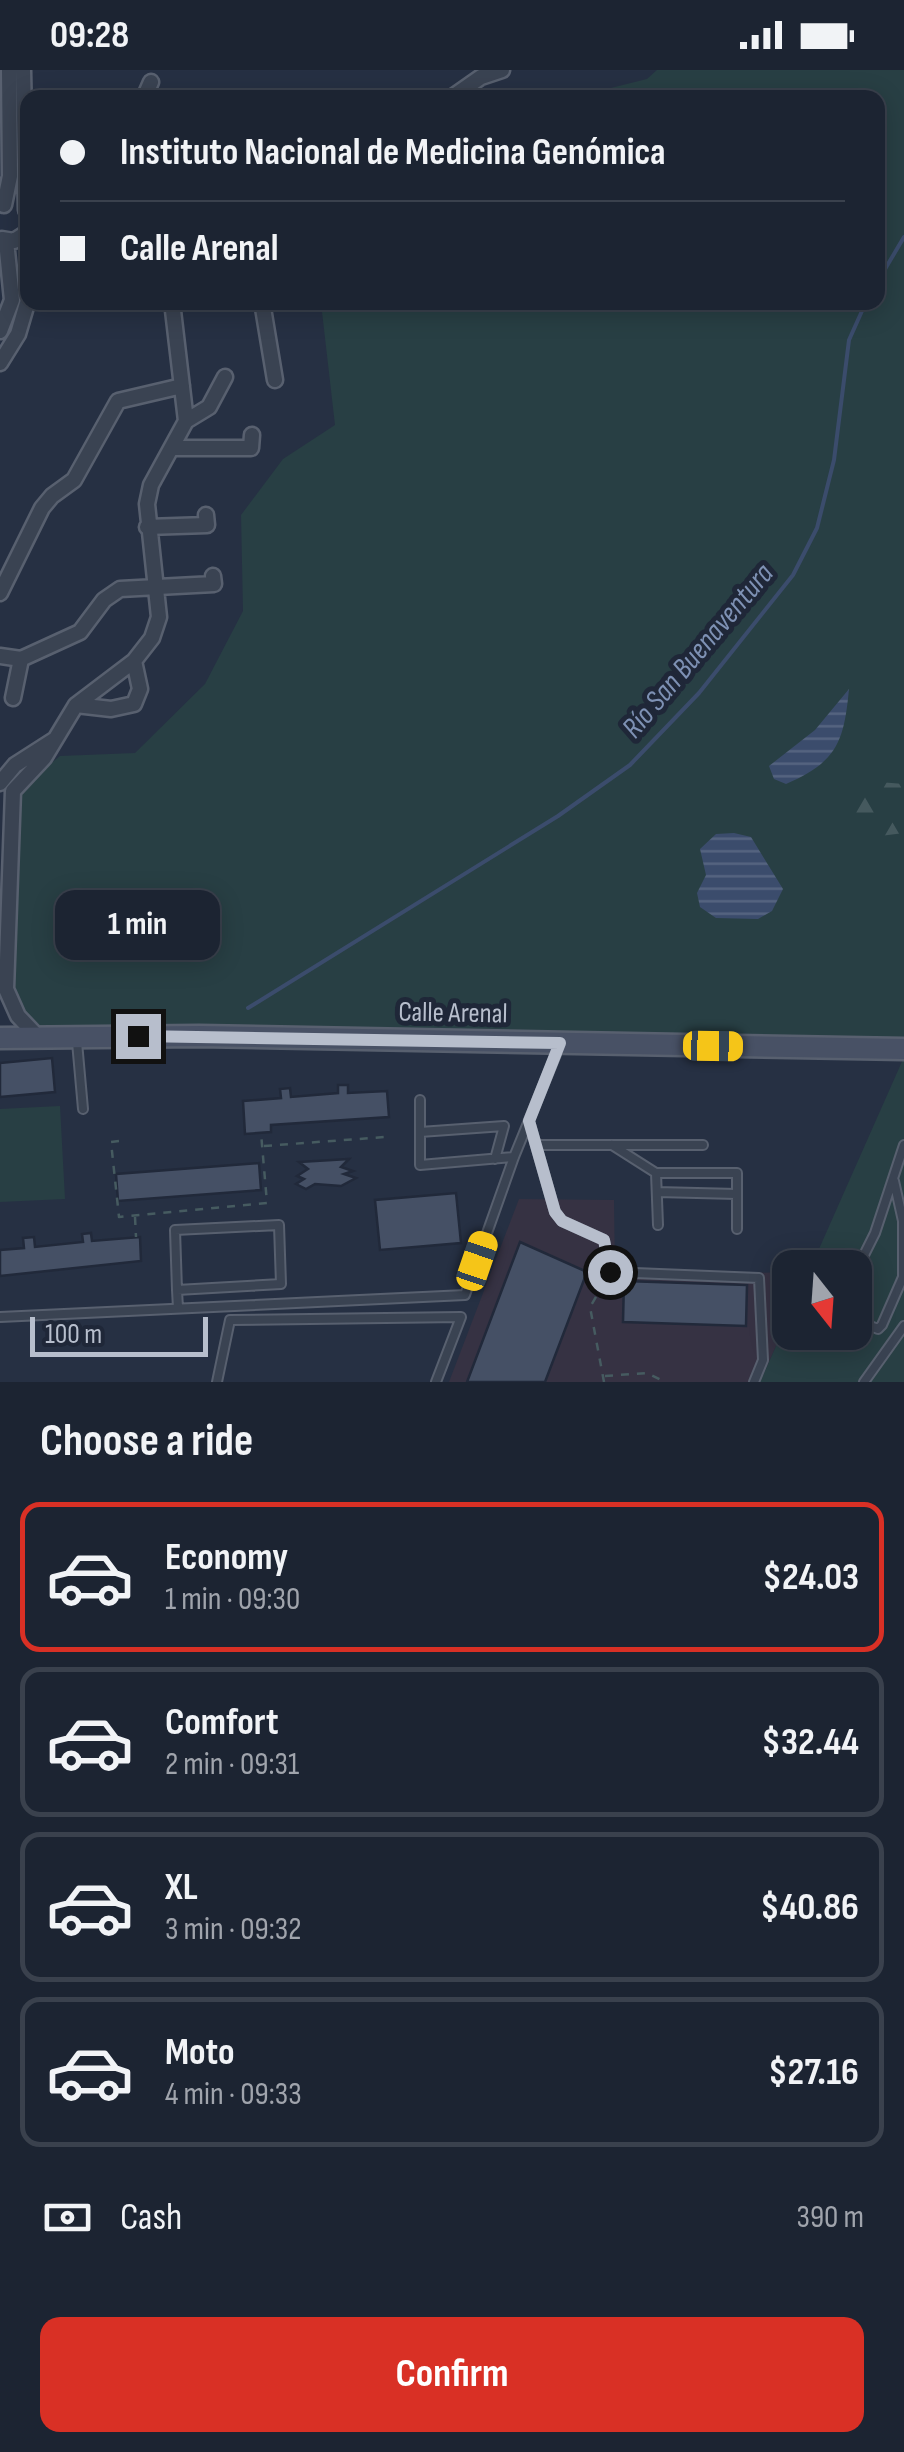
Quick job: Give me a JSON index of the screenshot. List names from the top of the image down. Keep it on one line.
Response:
{"streets":{"street":["Calle Arenal"]},"water":["Río San Buenaventura"],"scale_bar":"100 m","north":"bottom","page":{"status":"09:28","banner":["Instituto Nacional de Medicina Genómica","Calle Arenal"],"bubble":"1 min","scale":"100 m","heading":"Choose a ride","list":[{"name":"Economy","note":"1 min · 09:30","value":"$24.03"},{"name":"Comfort","note":"2 min · 09:31","value":"$32.44"},{"name":"XL","note":"3 min · 09:32","value":"$40.86"},{"name":"Moto","note":"4 min · 09:33","value":"$27.16"}],"pay":["Cash","390 m"],"buttons":"Confirm"}}
